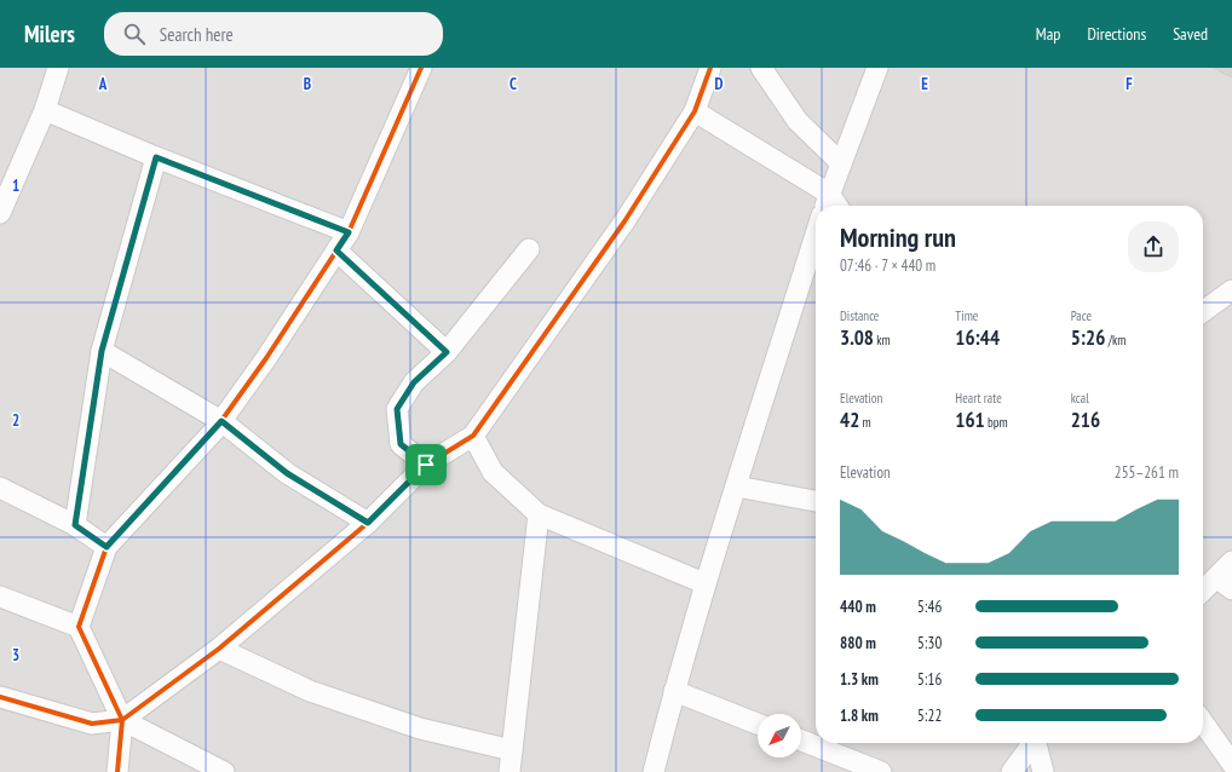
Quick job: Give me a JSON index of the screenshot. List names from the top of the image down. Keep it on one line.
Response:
{"north":"bottom left","page":{"header":"Milers","search":"Search here","nav":["Map","Directions","Saved"],"heading":["Morning run","07:46 · 7 × 440 m"],"stats":[["Distance","3.08 km"],["Time","16:44"],["Pace","5:26 /km"],["Elevation","42 m"],["Heart rate","161 bpm"],["kcal","216"]],"chart":["Elevation","255–261 m"],"list":[{"name":"440 m","note":"5:46"},{"name":"880 m","note":"5:30"},{"name":"1.3 km","note":"5:16"},{"name":"1.8 km","note":"5:22"}]},"grid":{"columns":["A","B","C","D","E","F"],"rows":["1","2","3"]}}
